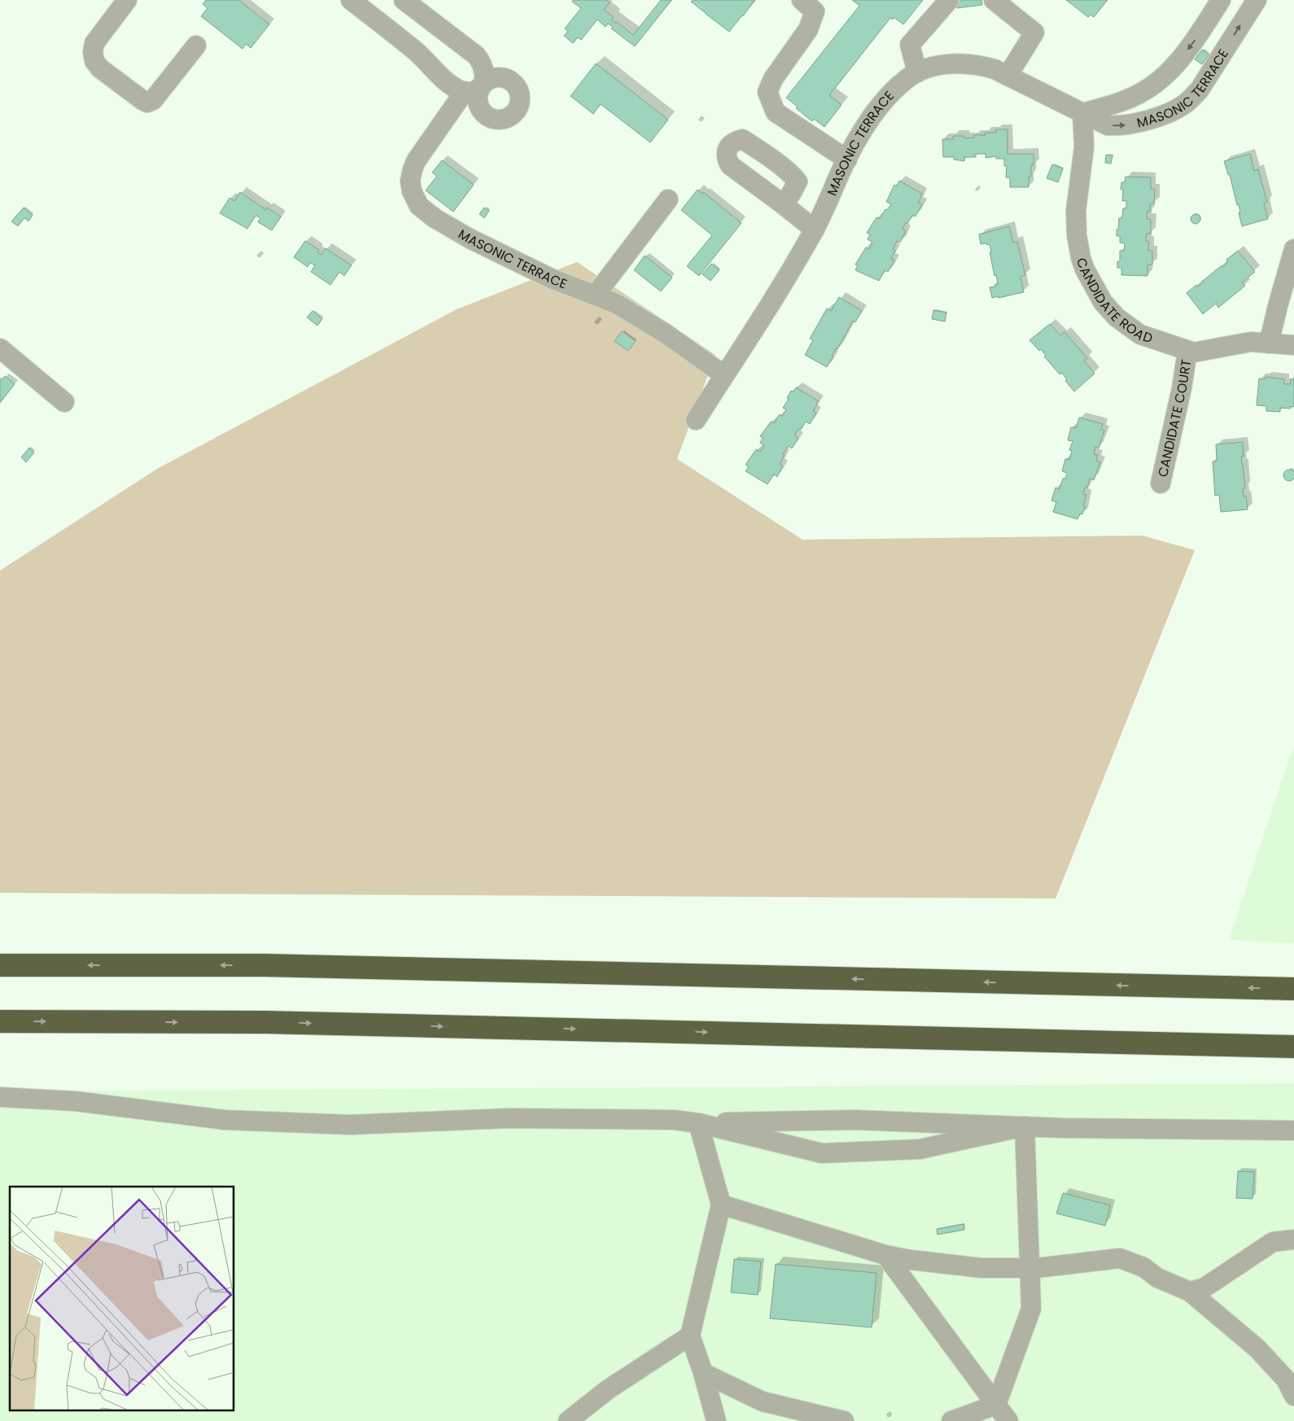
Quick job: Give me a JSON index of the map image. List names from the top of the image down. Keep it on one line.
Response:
{"streets":{"street":["MASONIC TERRACE","CANDIDATE ROAD","CANDIDATE COURT"]},"crossings":[["MASONIC TERRACE","CANDIDATE ROAD"],["CANDIDATE ROAD","CANDIDATE COURT"]]}
